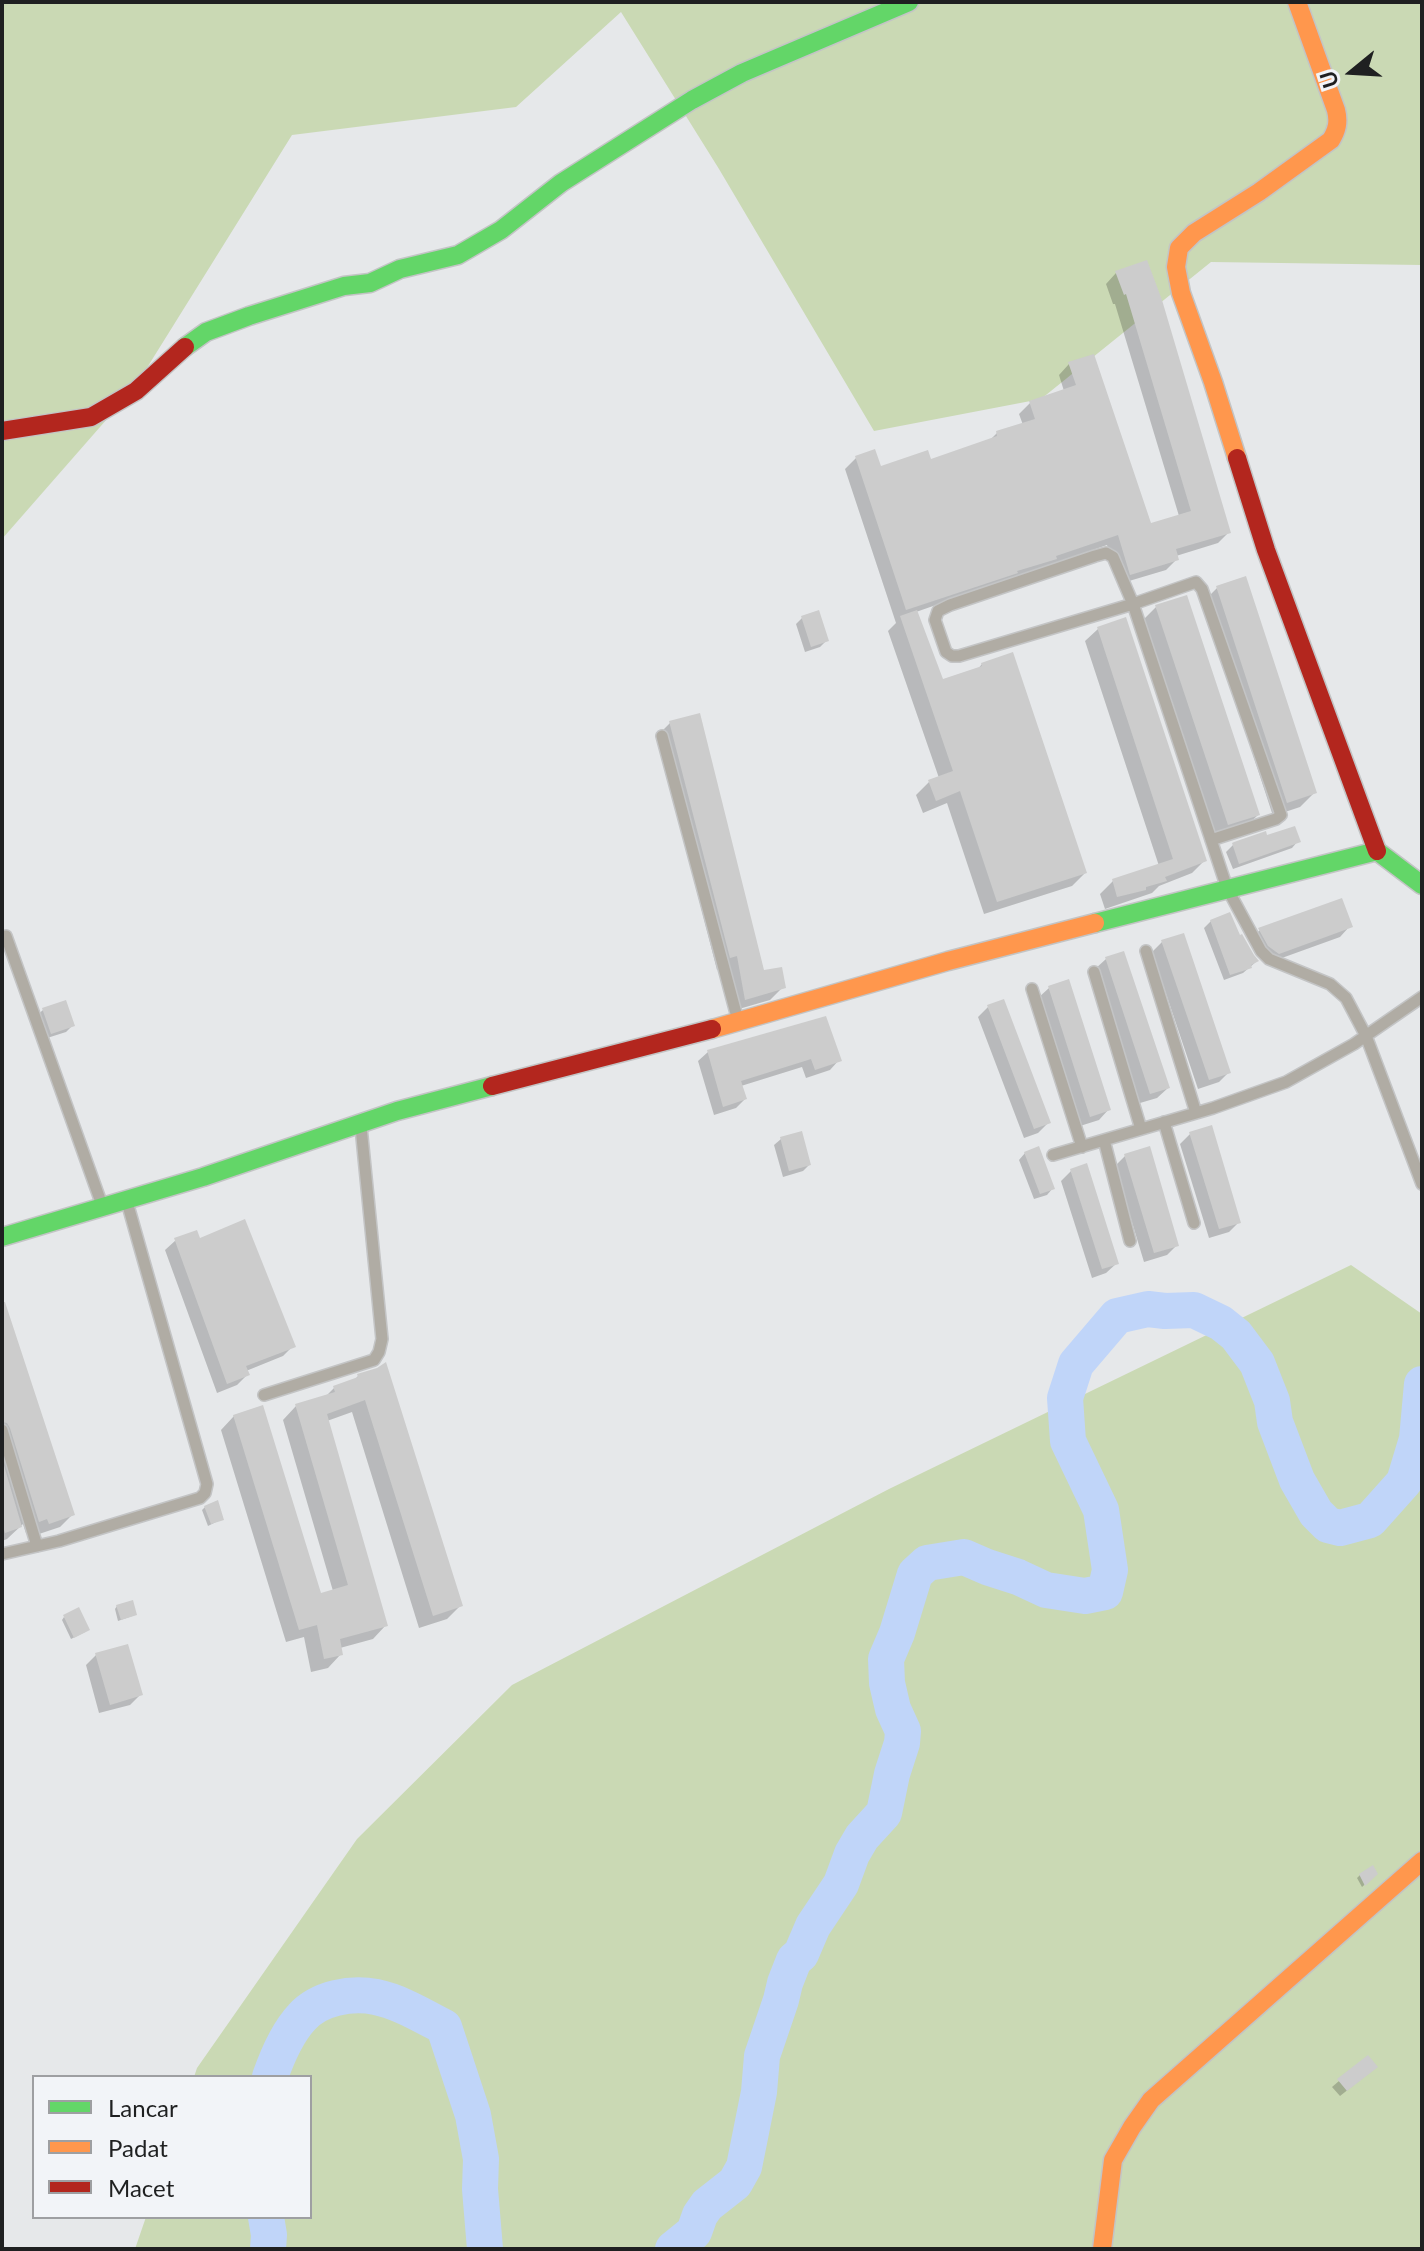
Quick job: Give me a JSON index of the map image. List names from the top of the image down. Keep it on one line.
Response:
{"legend":["Lancar","Padat","Macet"],"north":"left"}
